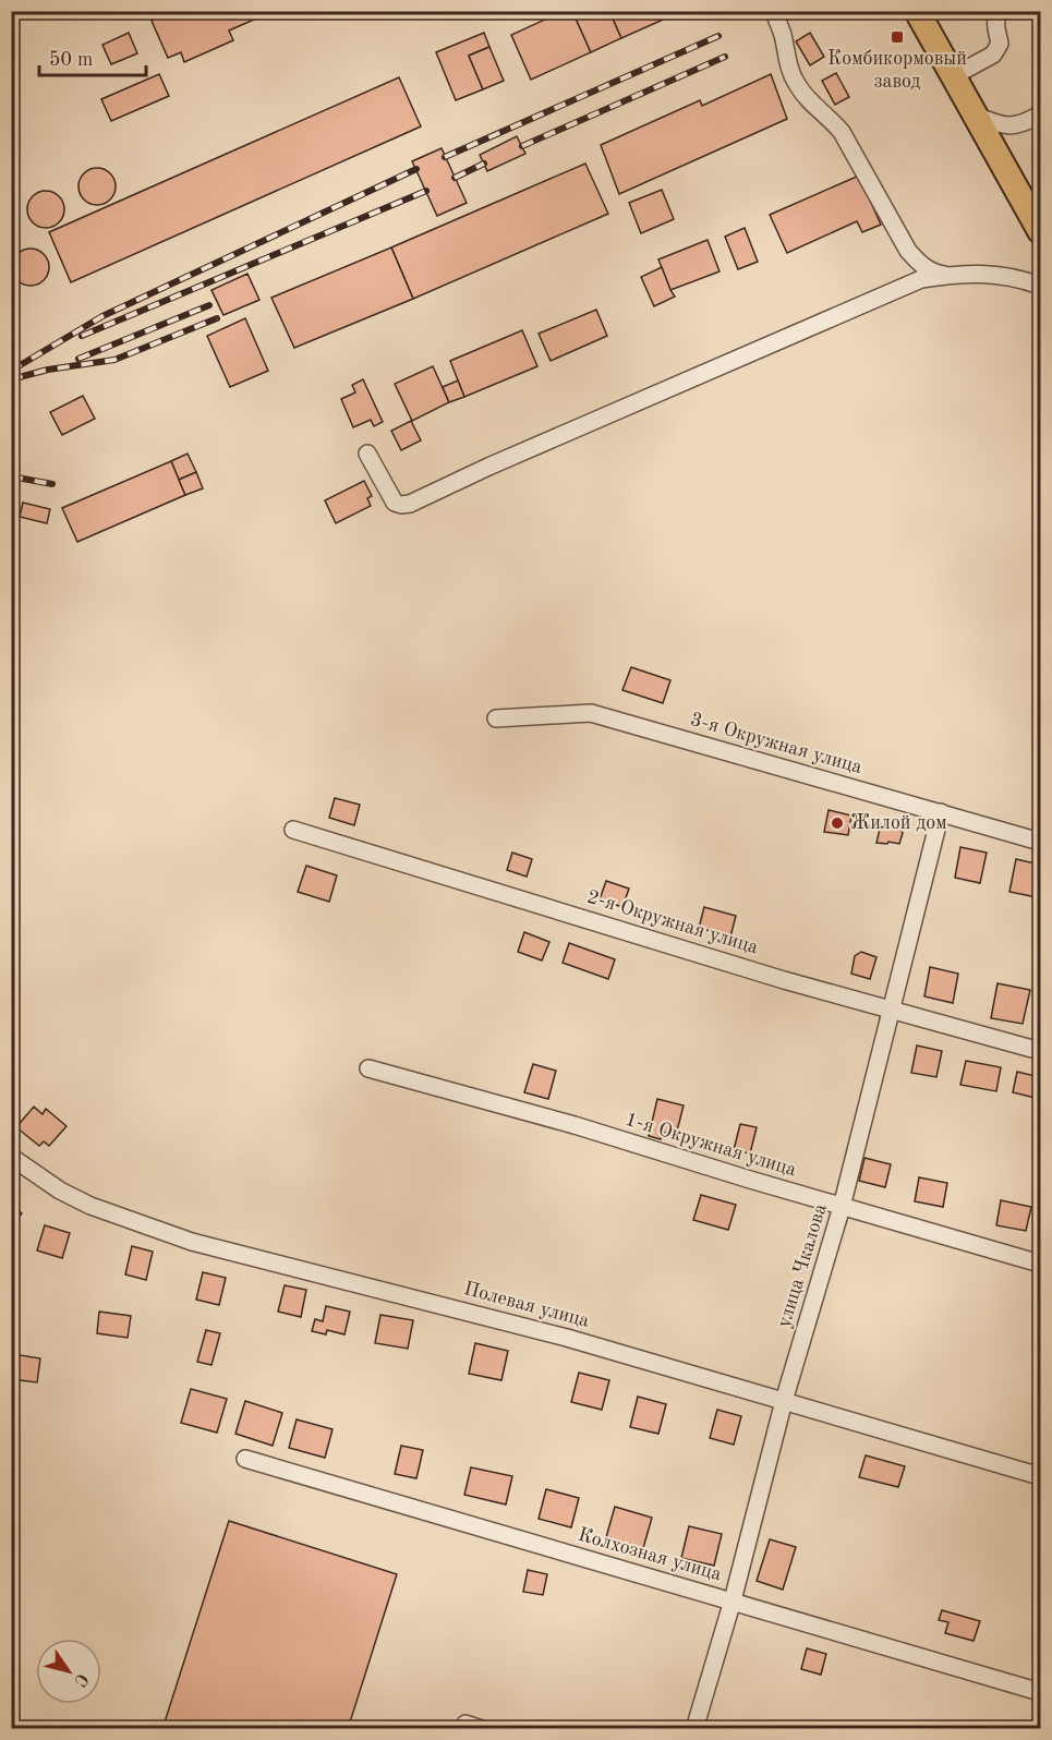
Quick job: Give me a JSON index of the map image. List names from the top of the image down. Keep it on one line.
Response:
{"streets":{"street":["3-я Окружная улица","2-я Окружная улица","1-я Окружная улица","улица Чкалова","Полевая улица","Колхозная улица"]},"crossings":[["3-я Окружная улица","улица Чкалова"],["2-я Окружная улица","улица Чкалова"],["1-я Окружная улица","улица Чкалова"],["улица Чкалова","Полевая улица"],["улица Чкалова","Колхозная улица"]],"places":{"transit":["Комбикормовый завод"],"other":["Жилой дом"]},"scale_bar":"50 m","north":"bottom right"}
